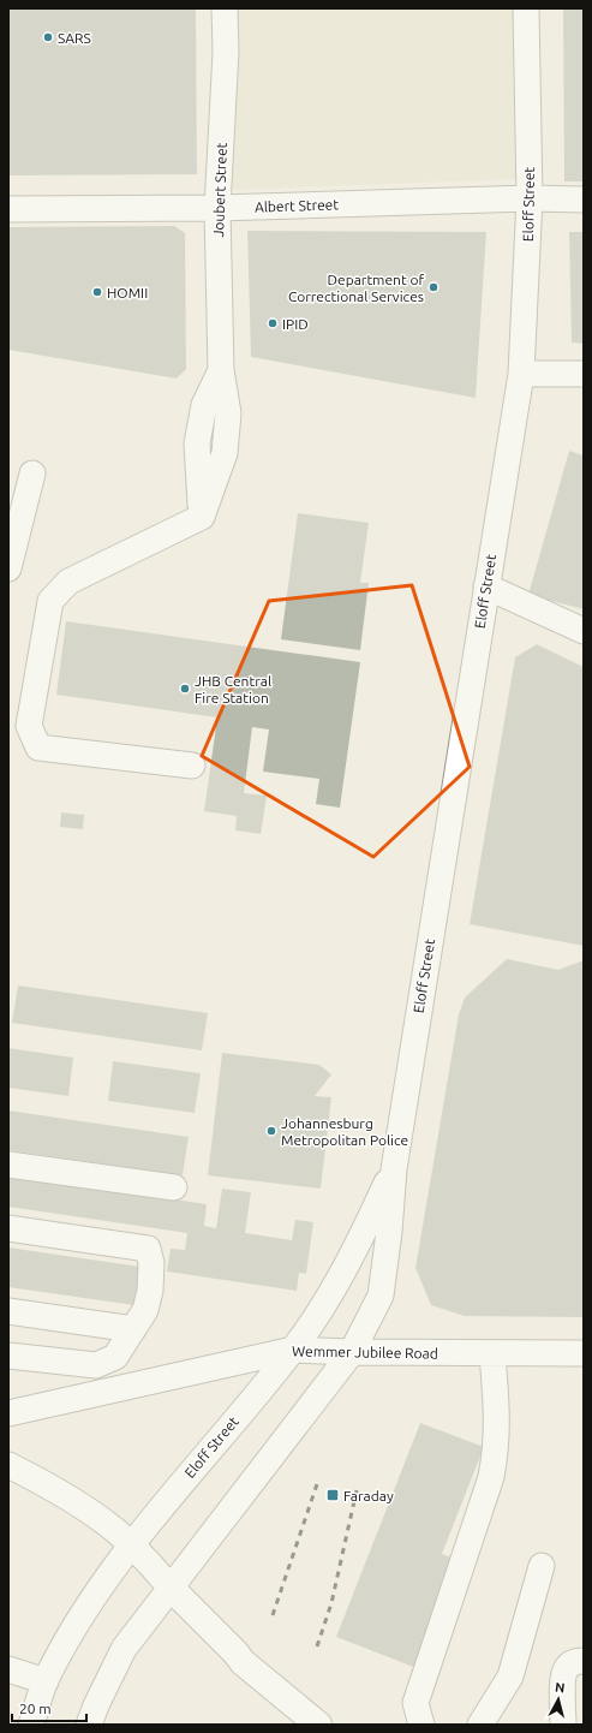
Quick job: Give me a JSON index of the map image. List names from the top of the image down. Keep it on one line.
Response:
{"streets":{"street":["Joubert Street","Eloff Street","Albert Street","Wemmer Jubilee Road"]},"crossings":[["Joubert Street","Albert Street"],["Eloff Street","Albert Street"],["Eloff Street","Wemmer Jubilee Road"]],"places":{"other":["SARS","Department of Correctional Services","HOMII","IPID","JHB Central Fire Station","Johannesburg Metropolitan Police"],"transit":["Faraday"]},"scale_bar":"20 m","north":"top"}
